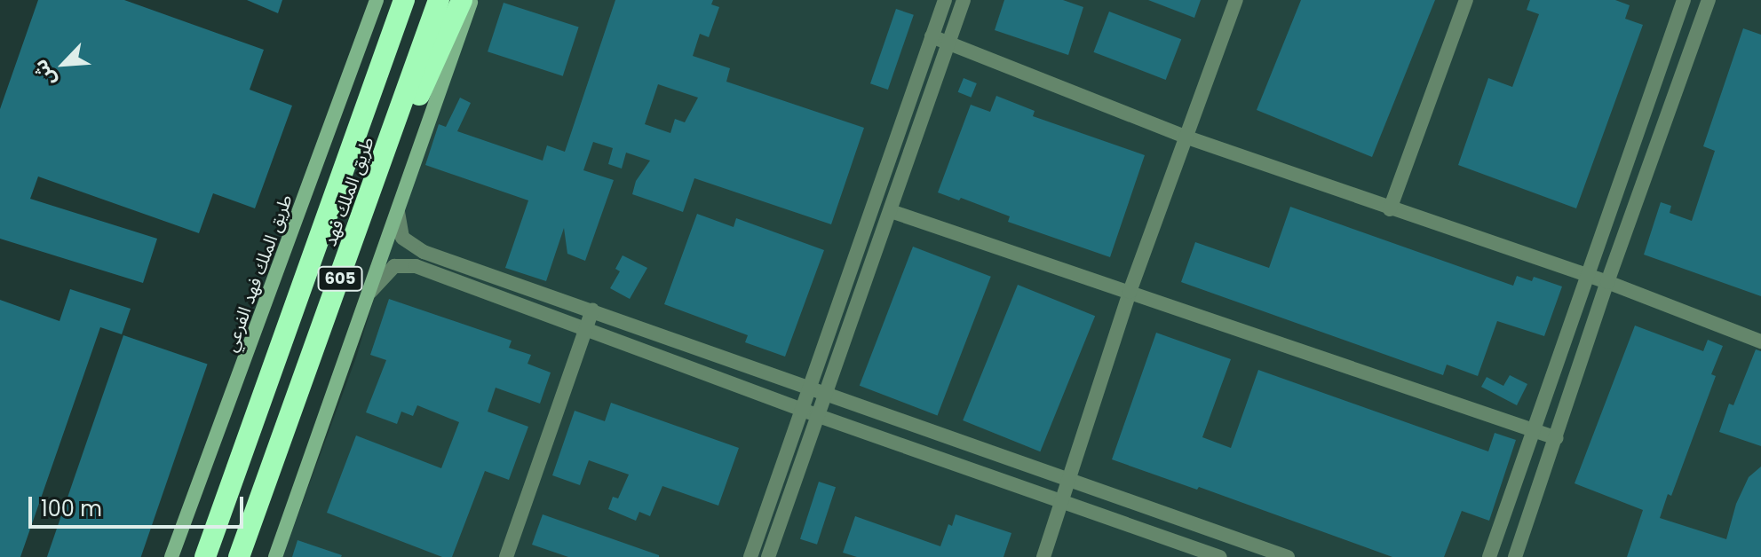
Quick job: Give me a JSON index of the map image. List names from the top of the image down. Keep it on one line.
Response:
{"streets":{"highway":["طريق الملك فهد","605"],"main road":["طريق الملك فهد الفرعي"]},"scale_bar":"100 m","north":"bottom left"}
